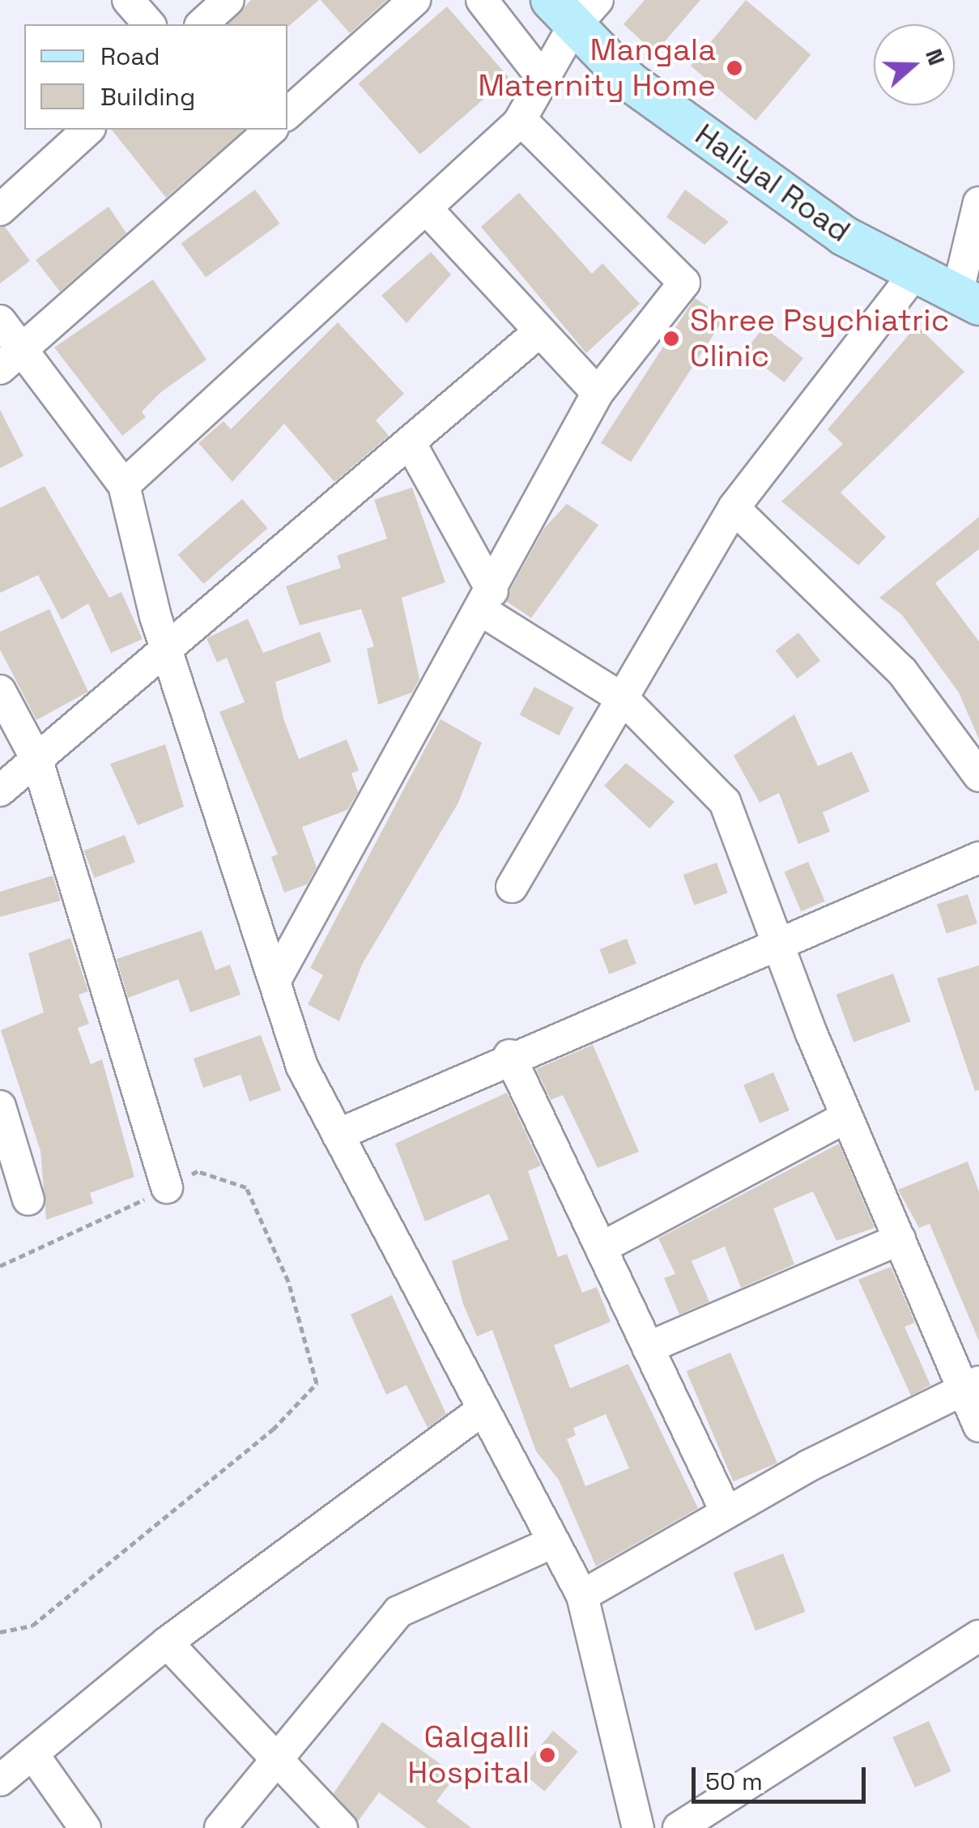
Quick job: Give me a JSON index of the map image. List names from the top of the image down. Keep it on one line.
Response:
{"streets":{"main road":["Haliyal Road"]},"places":["Mangala Maternity Home","Shree Psychiatric Clinic","Galgalli Hospital"],"legend":["Road","Building"],"scale_bar":"50 m","north":"right"}
